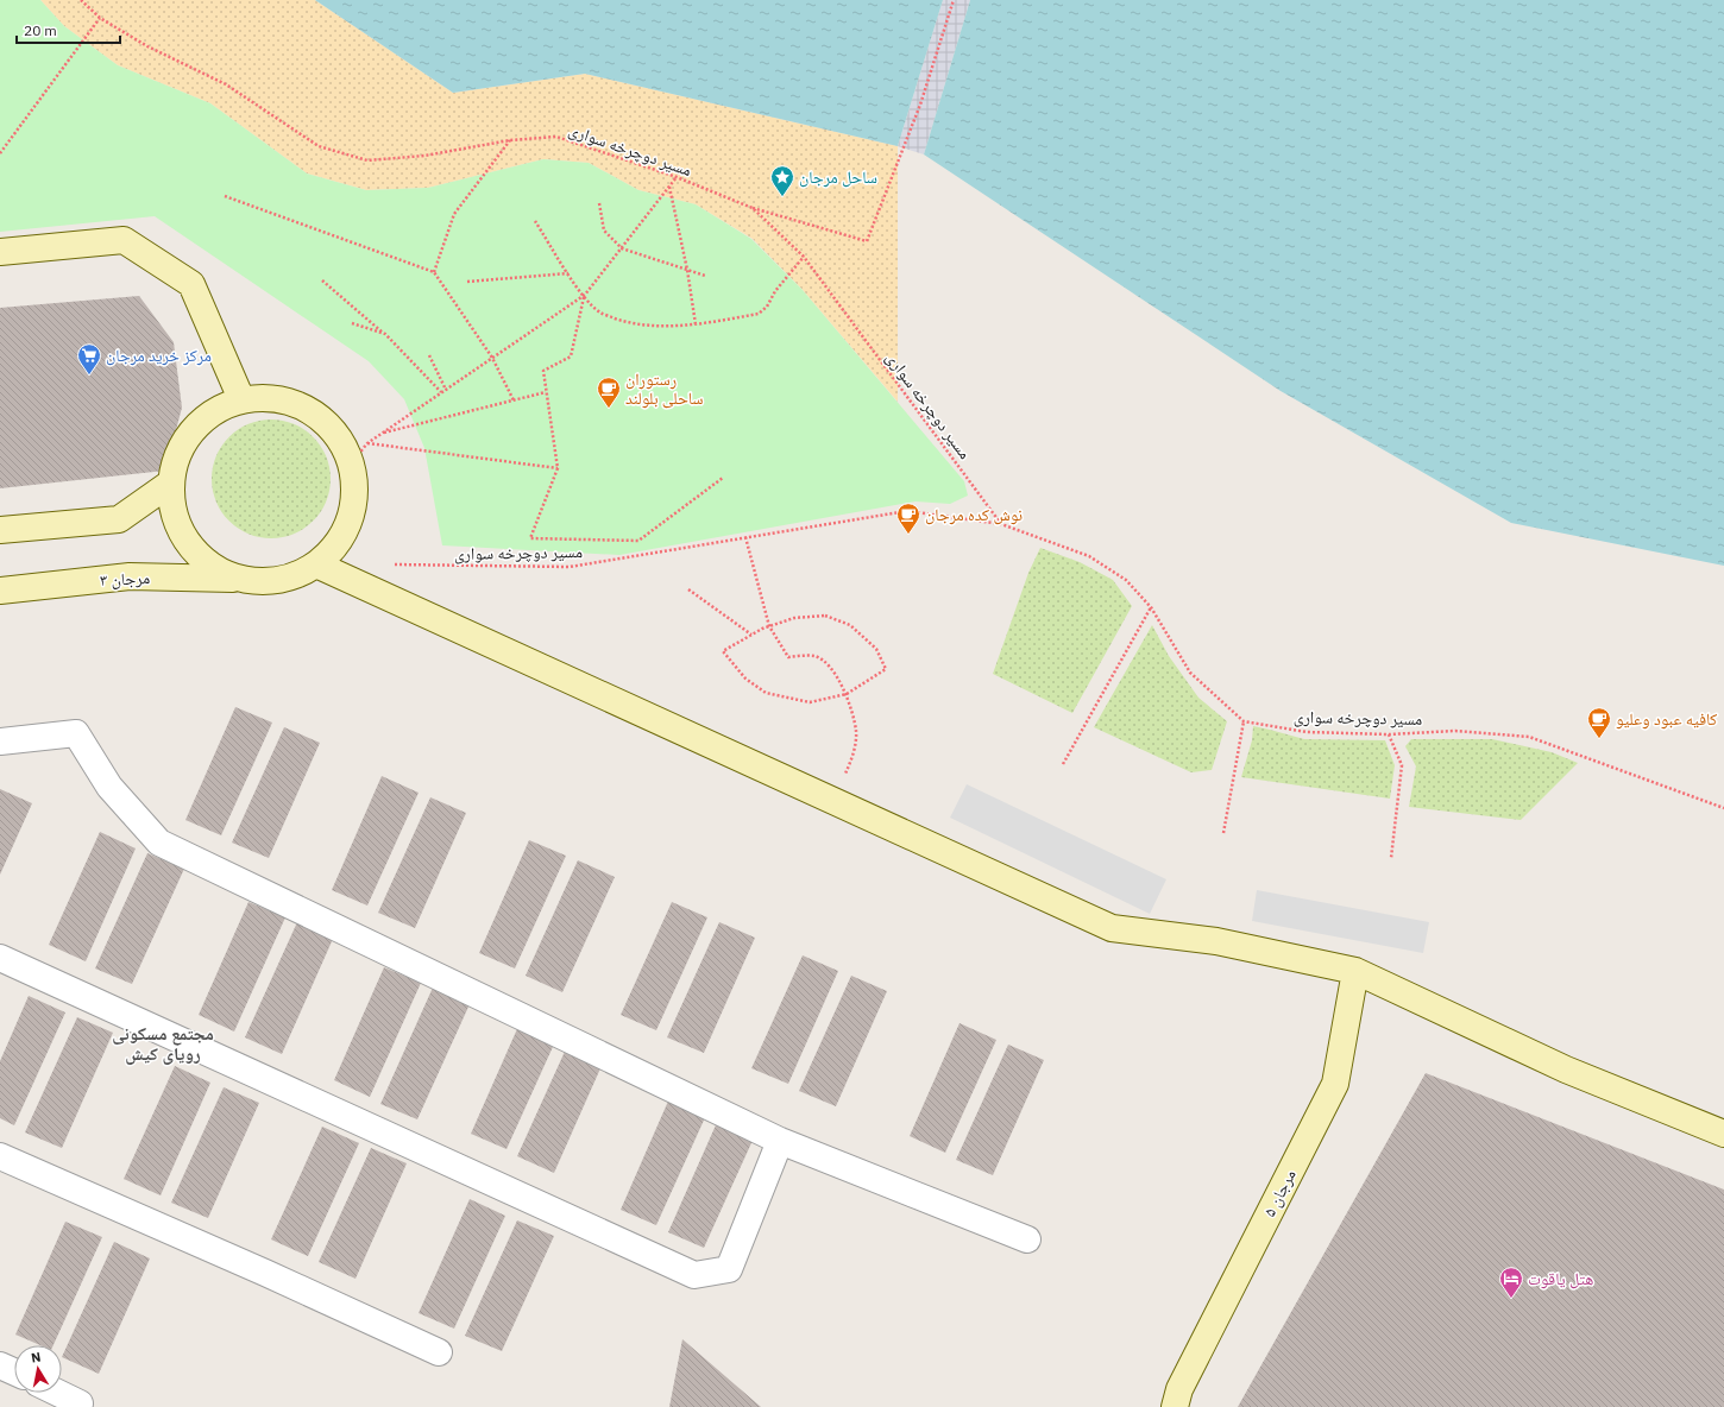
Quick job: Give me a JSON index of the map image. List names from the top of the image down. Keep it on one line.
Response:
{"streets":{"street":["مرجان ۳","مرجان ۵"],"path":["مسیر دوچرخه سواری"]},"districts":["مجتمع مسکونی رویای کیش"],"places":{"place":["ساحل مرجان"],"supermarket":["مرکز خرید مرجان"],"cafe":["رستوران ساحلی بلولند","نوش کده مرجان","کافیه عبود وعلیو"],"hotel":["هتل یاقوت"]},"scale_bar":"20 m","north":"top"}
